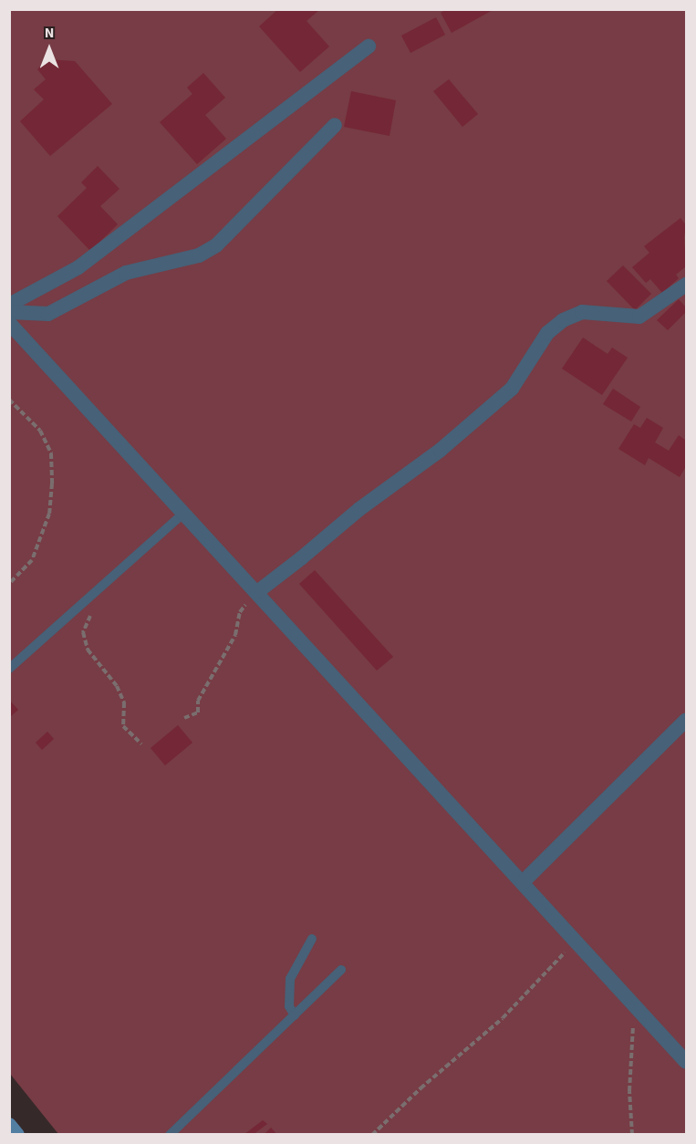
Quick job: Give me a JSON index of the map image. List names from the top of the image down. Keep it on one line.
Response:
{"north":"top"}
